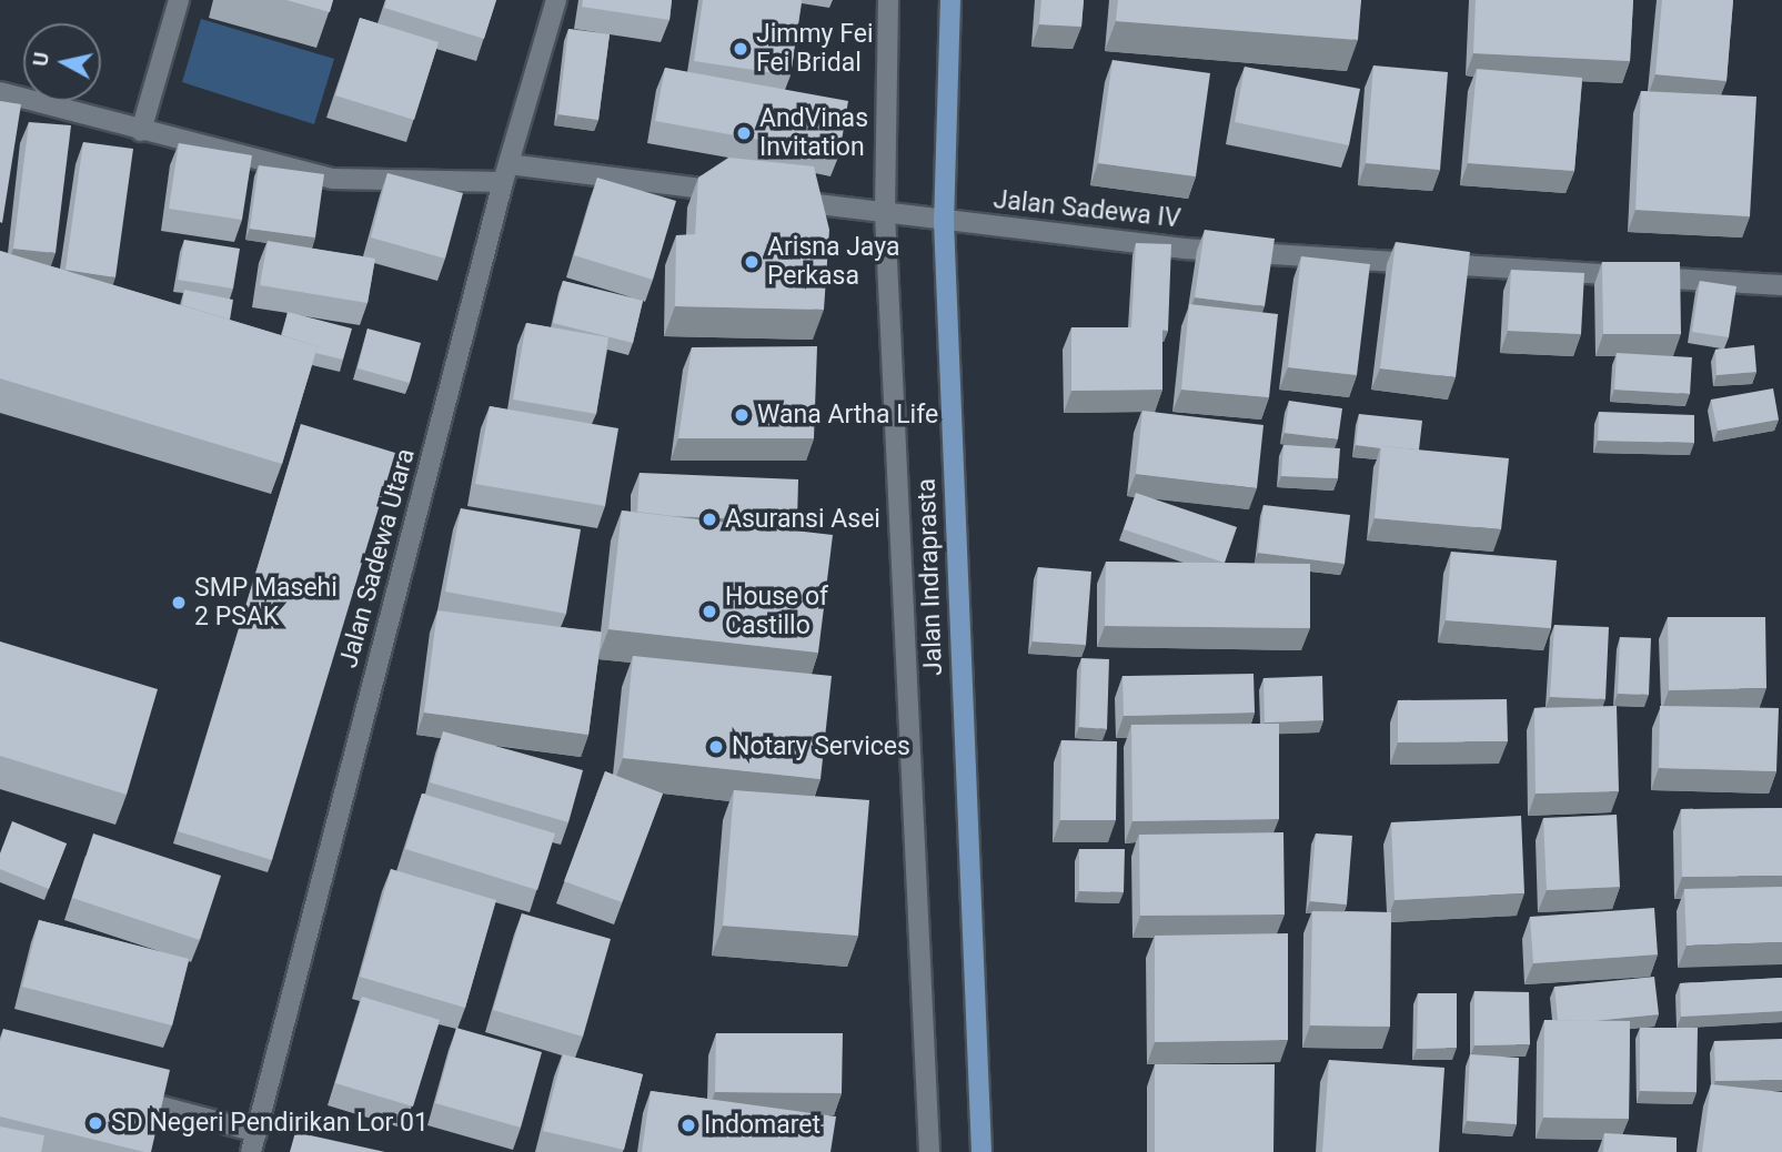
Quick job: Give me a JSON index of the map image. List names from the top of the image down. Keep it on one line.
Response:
{"streets":{"main road":["Jalan Indraprasta"],"street":["Jalan Sadewa IV","Jalan Sadewa Utara"]},"crossings":[["Jalan Sadewa IV","Jalan Indraprasta"]],"places":["Jimmy Fei Fei Bridal","AndVinas Invitation","Arisna Jaya Perkasa","Wana Artha Life","Asuransi Asei","SMP Masehi 2 PSAK","House of Castillo","Notary Services","SD Negeri Pendirikan Lor 01","Indomaret"],"north":"left"}
